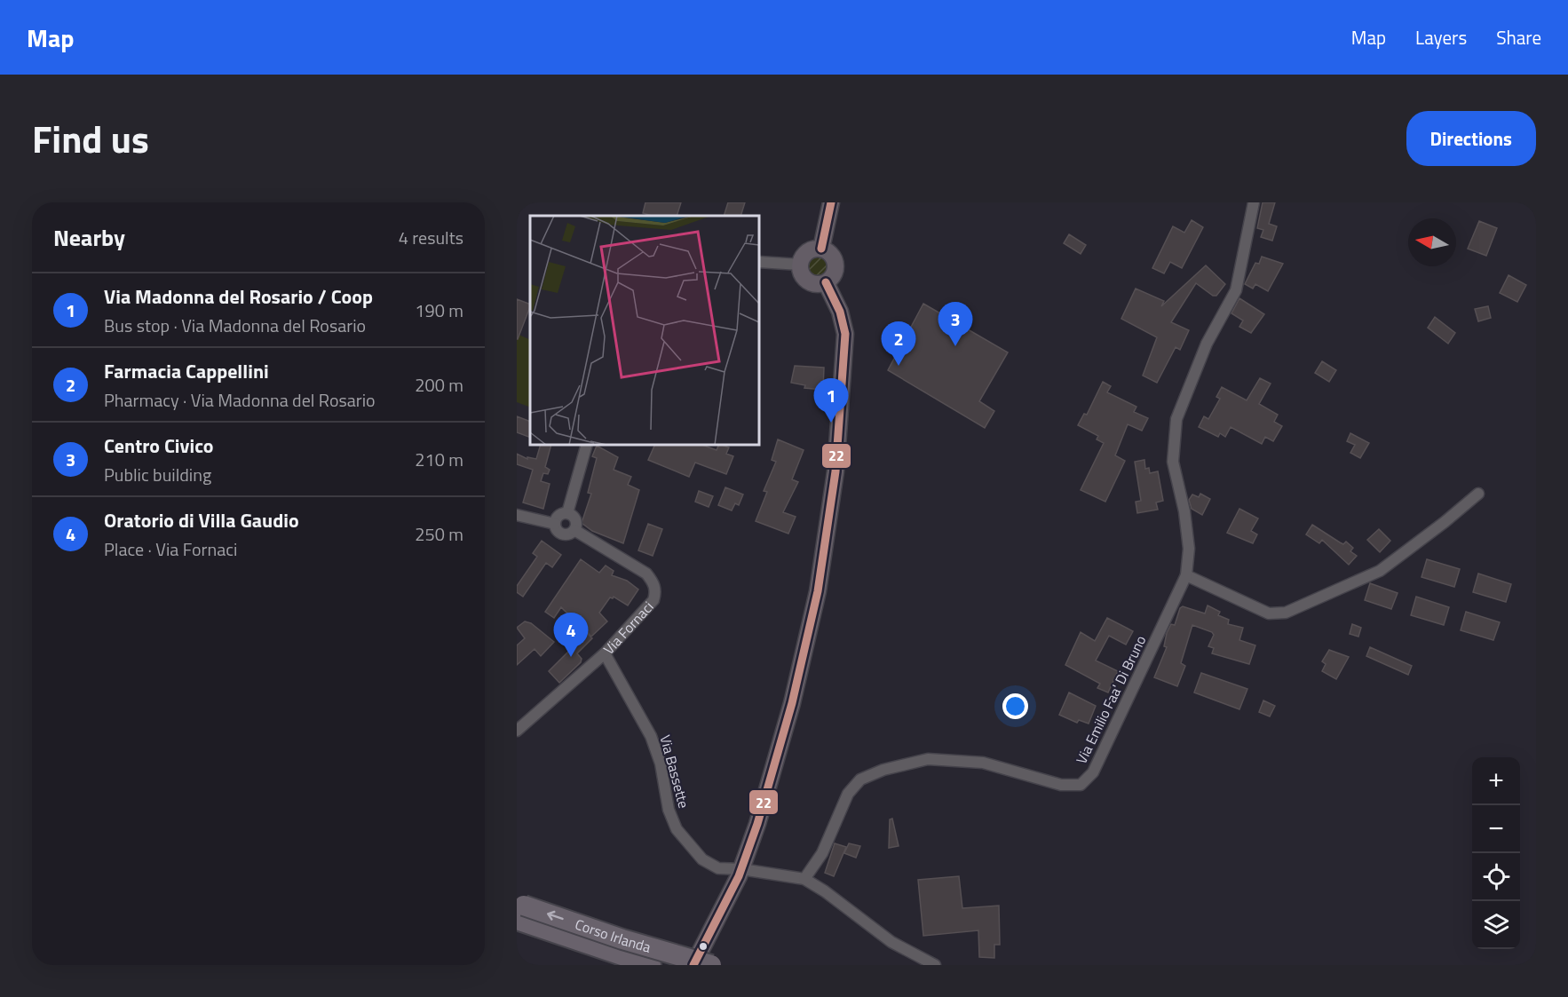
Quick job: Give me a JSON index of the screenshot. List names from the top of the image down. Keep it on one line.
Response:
{"streets":{"highway":["Corso Irlanda"],"street":["Via Fornaci","Via Emilio Faa' Di Bruno","Via Bassette"]},"crossings":[["Via Fornaci","Via Bassette"],["Via Emilio Faa' Di Bruno","Via Bassette"]],"lines":["transit line 22"],"north":"left","page":{"header":"Map","nav":["Map","Layers","Share"],"title":"Find us","buttons":"Directions","heading":["Nearby","4 results"],"list":[{"mark":"1","name":"Via Madonna del Rosario / Coop","note":"Bus stop · Via Madonna del Rosario","value":"190 m"},{"mark":"2","name":"Farmacia Cappellini","note":"Pharmacy · Via Madonna del Rosario","value":"200 m"},{"mark":"3","name":"Centro Civico","note":"Public building","value":"210 m"},{"mark":"4","name":"Oratorio di Villa Gaudio","note":"Place · Via Fornaci","value":"250 m"}],"pins":["3","2","1","4"],"map_buttons":["+","−"]}}
